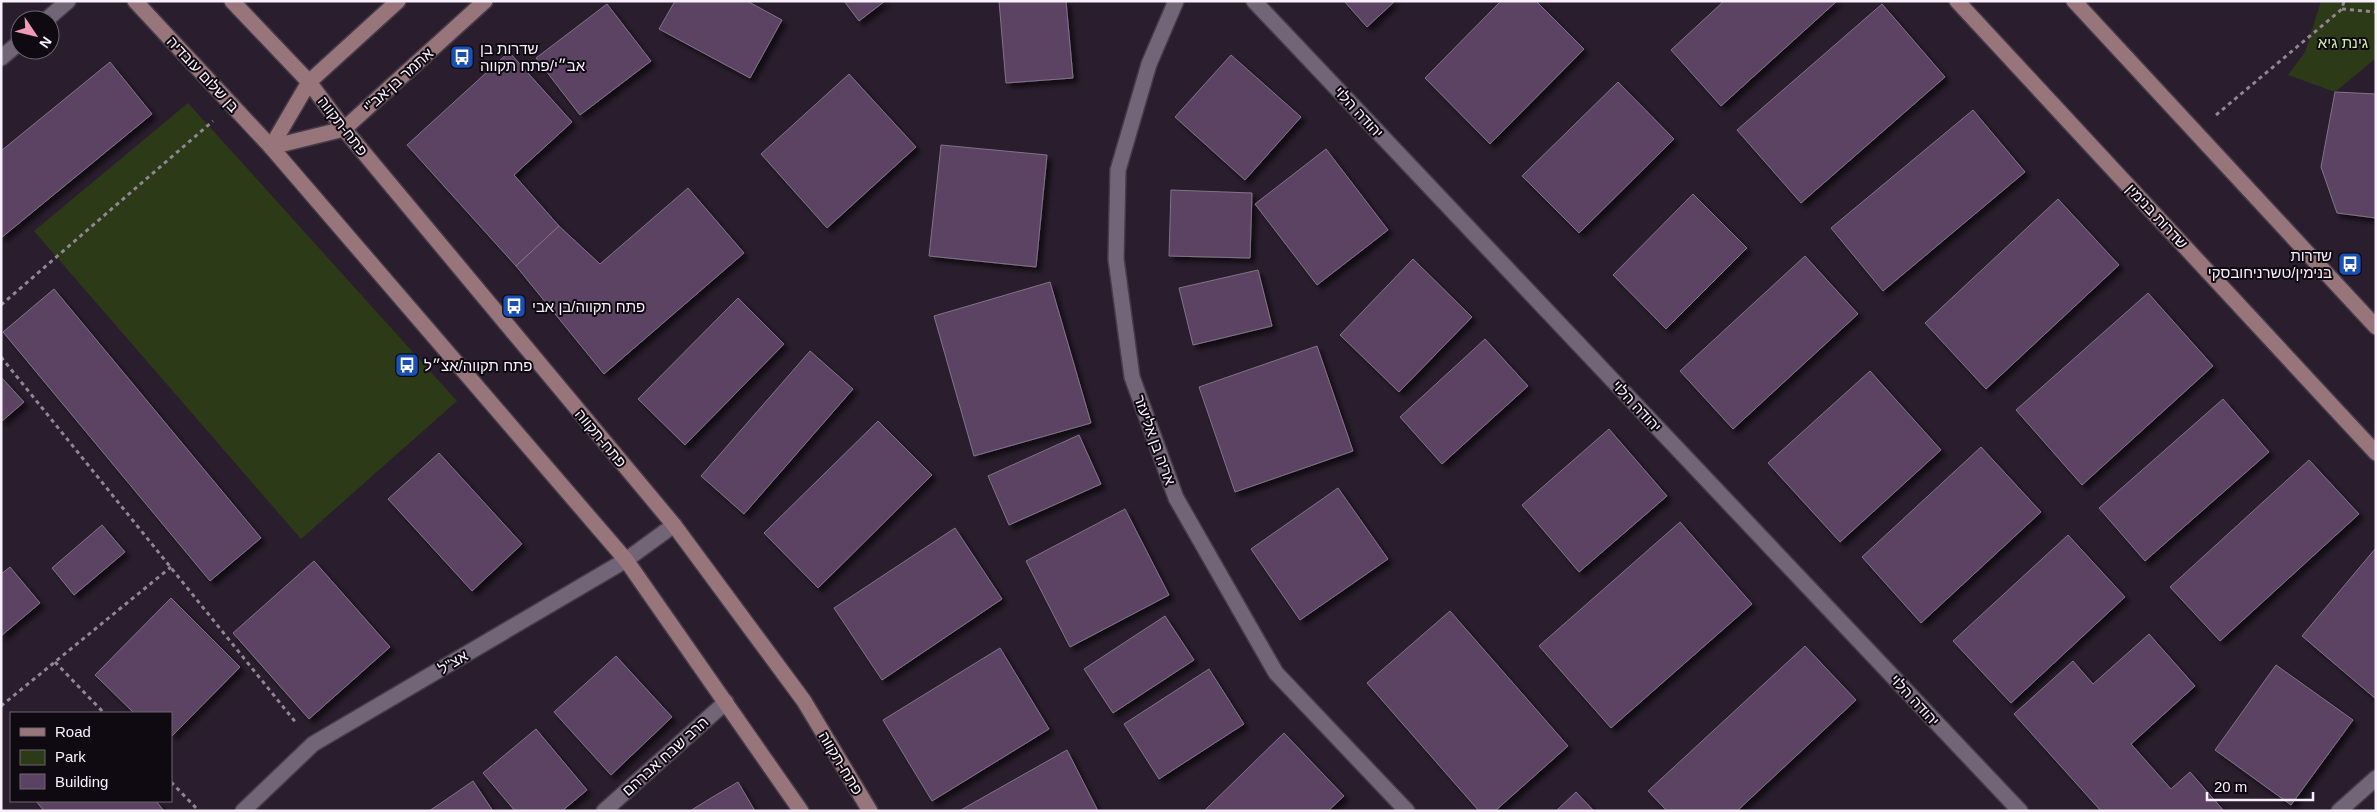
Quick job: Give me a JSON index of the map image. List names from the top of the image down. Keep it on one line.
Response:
{"streets":{"main road":["בן שלום עובדיה","אתמר בן-אב\"י","פתח-תקווה","שדרות בנימין"],"street":["יהודה הלוי","אריה בן אליעזר","אצ\"ל","הרב שבח אברהם"]},"crossings":[["בן שלום עובדיה","אתמר בן-אב\"י"],["אתמר בן-אב\"י","פתח-תקווה"],["פתח-תקווה","אצ\"ל"]],"parks":["גינת גיא"],"places":{"bus stop":["שדרות בן אב״י/פתח תקווה","שדרות בנימין/טשרניחובסקי","פתח תקווה/בן אבי","פתח תקווה/אצ״ל"]},"legend":["Road","Park","Building"],"scale_bar":"20 m","north":"bottom right"}
